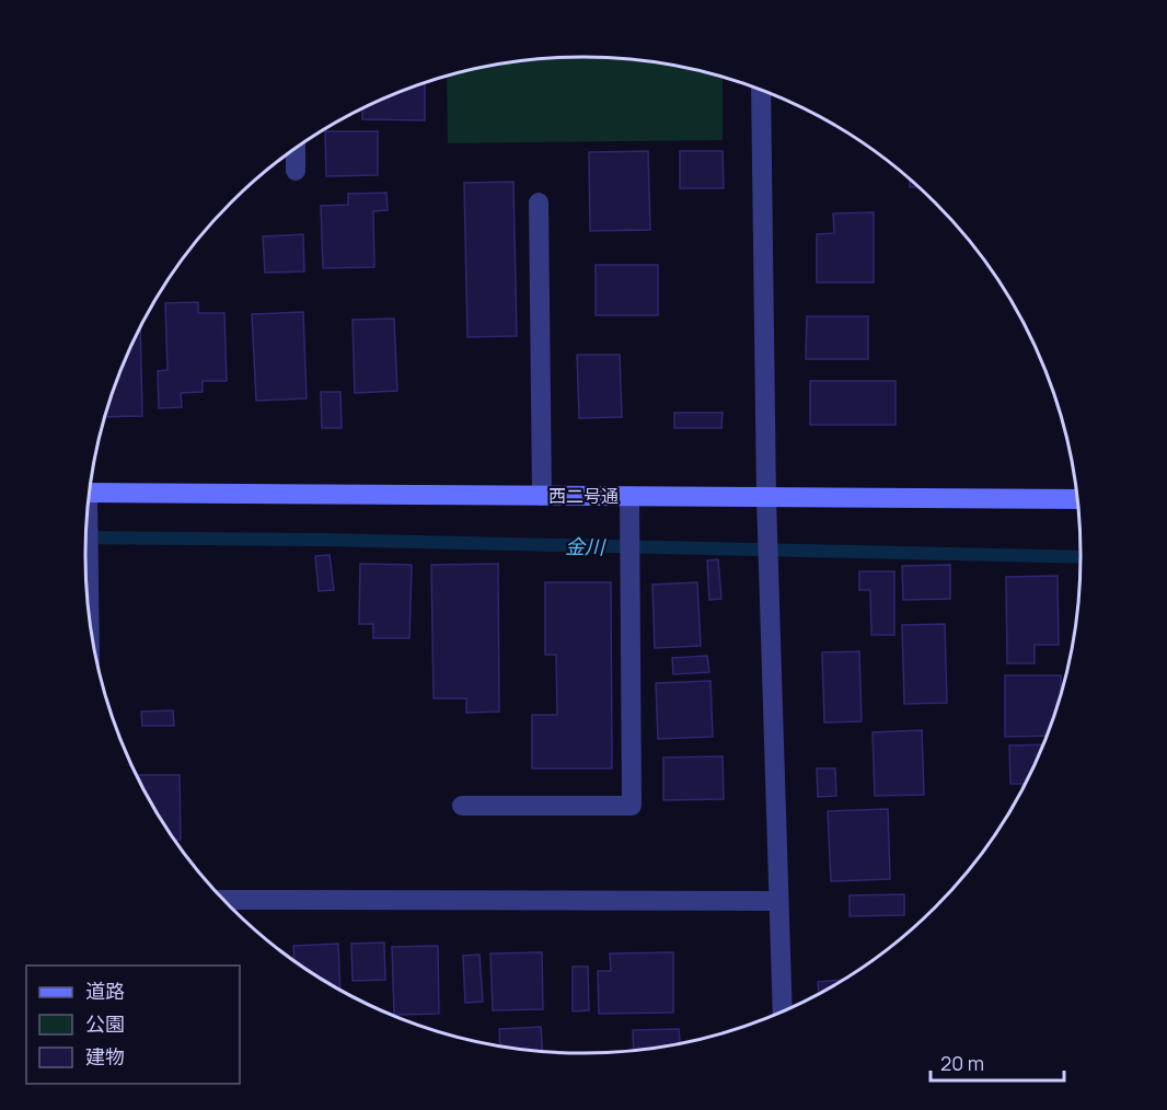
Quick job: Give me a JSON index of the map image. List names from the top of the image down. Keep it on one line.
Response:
{"streets":{"street":["西二号通"]},"water":["金川"],"legend":["道路","公園","建物"],"scale_bar":"20 m"}
